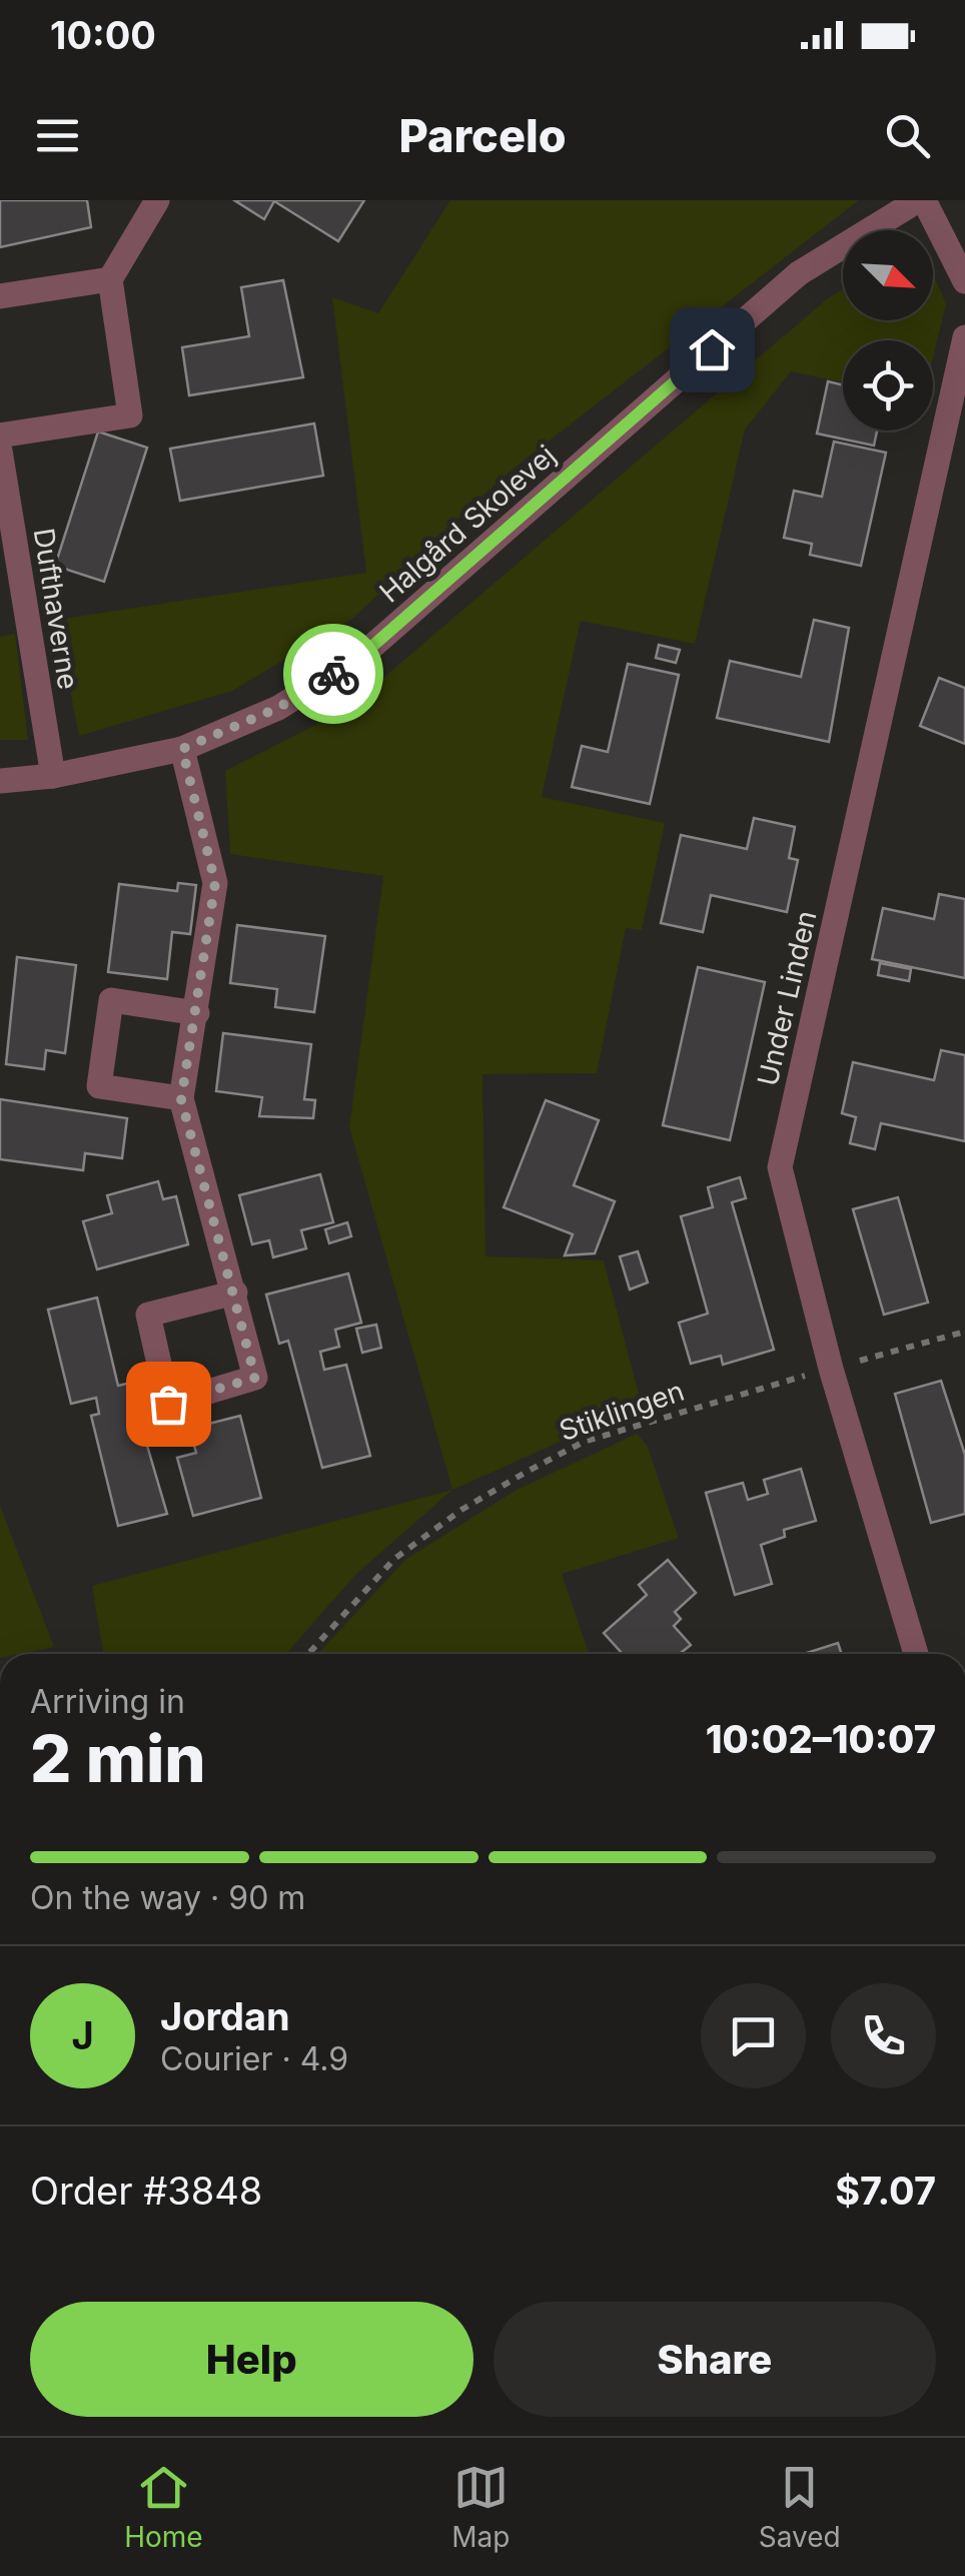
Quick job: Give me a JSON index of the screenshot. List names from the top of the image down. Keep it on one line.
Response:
{"streets":{"street":["Halgård Skolevej","Dufthaverne","Under Linden"],"path":["Stiklingen"]},"crossings":[["Halgård Skolevej","Dufthaverne"],["Under Linden","Stiklingen"]],"north":"bottom right","page":{"status":"10:00","header":"Parcelo","heading":["2 min","Arriving in","10:02–10:07"],"panel":["Jordan","Courier · 4.9","Order #3848","$7.07"],"bar":"On the way · 90 m","round":"J","buttons":["Help","Share"],"tabs":["Home","Map","Saved"]}}
